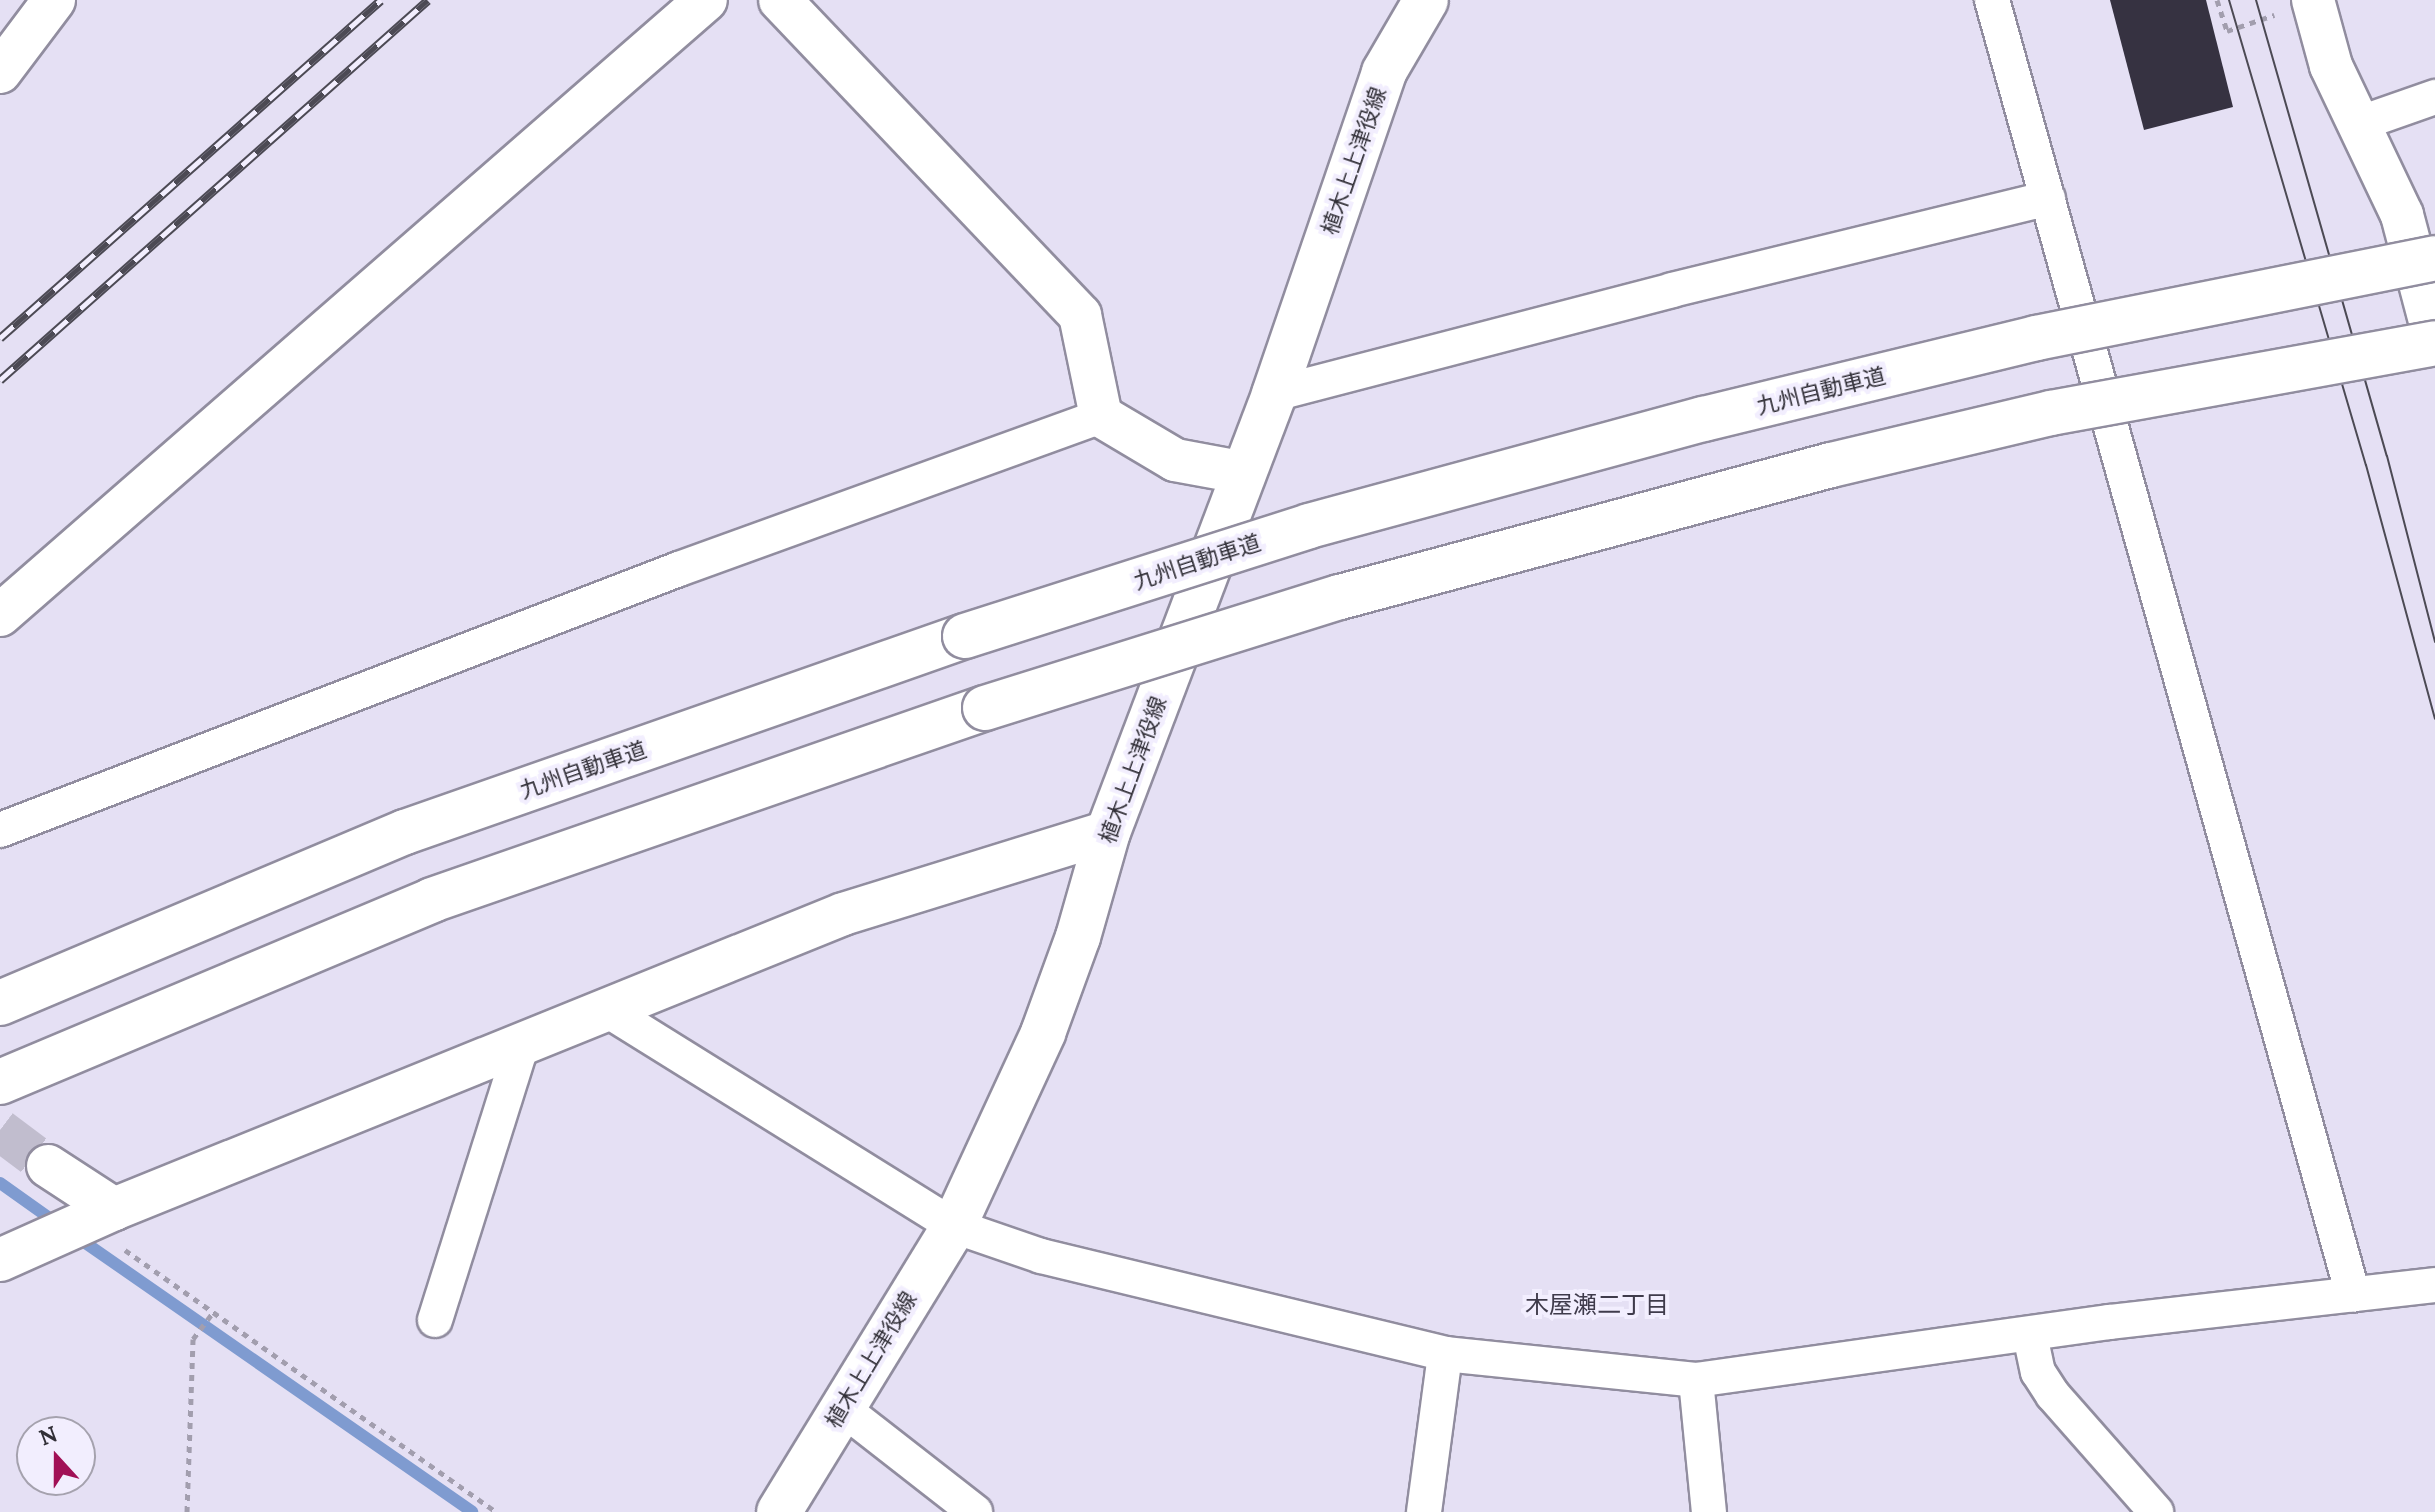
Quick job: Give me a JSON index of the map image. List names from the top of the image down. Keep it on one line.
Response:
{"streets":{"main road":["植木上上津役線","九州自動車道"]},"districts":["木屋瀬二丁目"],"north":"top"}
